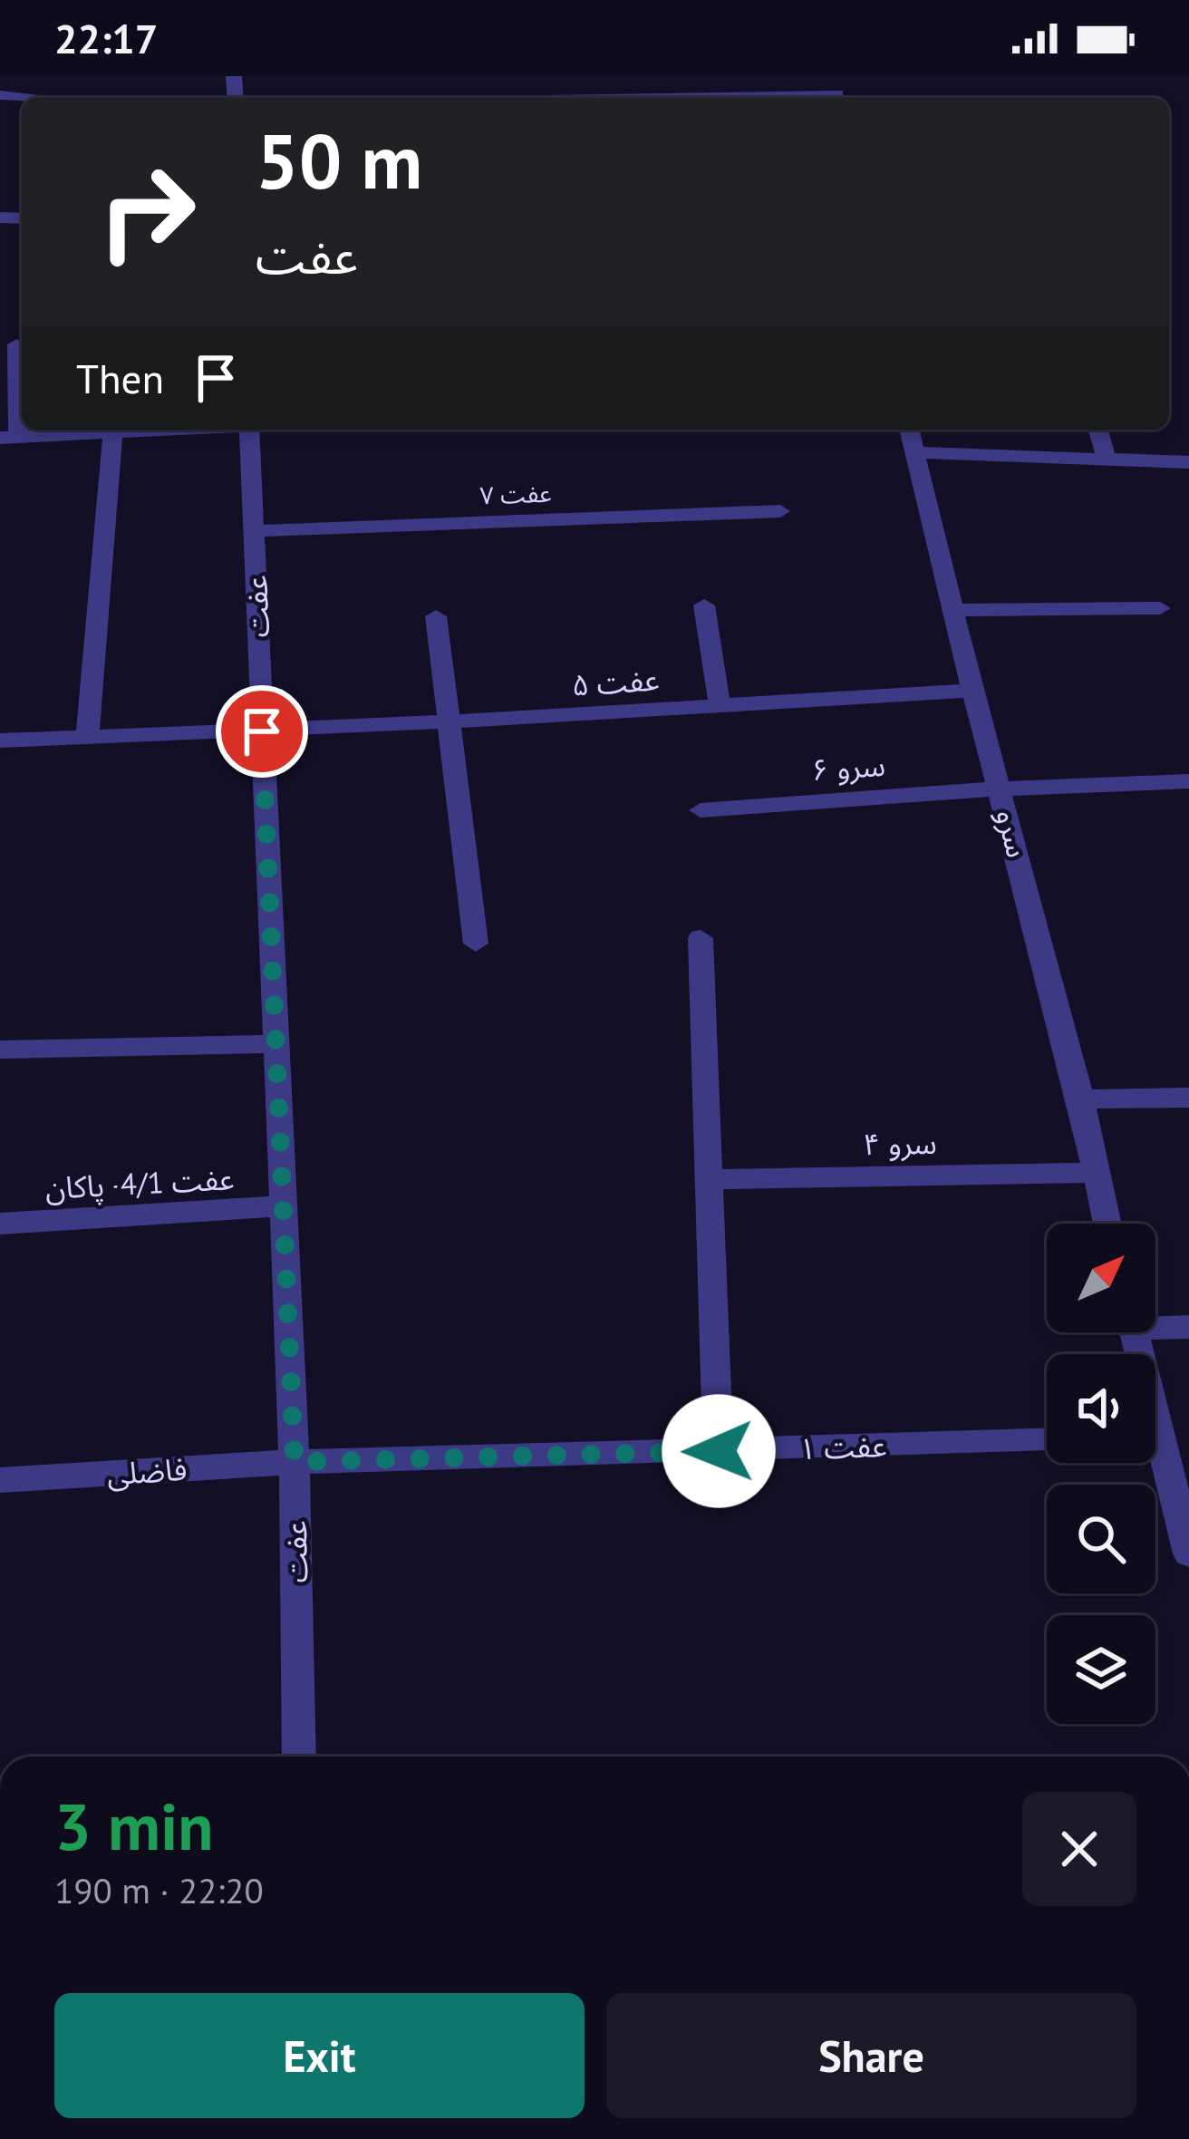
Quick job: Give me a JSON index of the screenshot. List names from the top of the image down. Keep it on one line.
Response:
{"streets":{"street":["عفت ۷","عفت","عفت ۵","سرو ۶","سرو","سرو ۴","عفت 4/1- پاکان","عفت ۱","فاضلی"]},"crossings":[["عفت ۷","عفت"],["عفت","عفت ۵"],["عفت","عفت 4/1- پاکان"],["عفت","عفت ۱"],["عفت","فاضلی"],["عفت ۵","سرو"],["سرو ۶","سرو"],["سرو","سرو ۴"],["عفت ۱","فاضلی"]],"north":"top right","page":{"status":"22:17","turn":["50 m","عفت"],"then":"Then","heading":["3 min","190 m · 22:20"],"buttons":["Exit","Share"]}}
